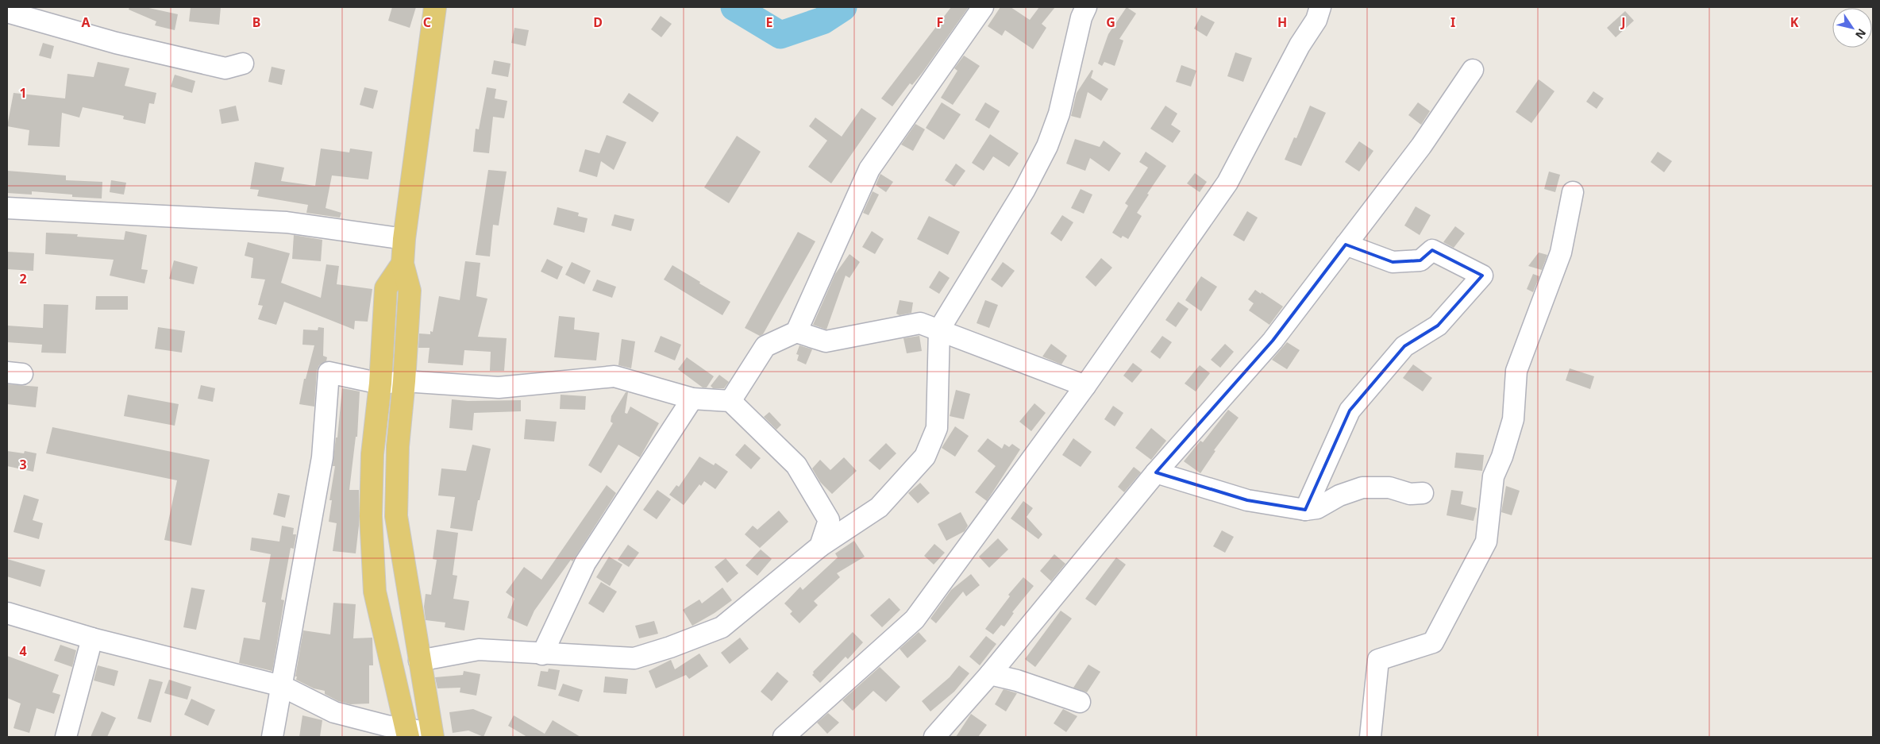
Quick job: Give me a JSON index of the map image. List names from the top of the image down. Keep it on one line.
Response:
{"north":"bottom right","grid":{"columns":["A","B","C","D","E","F","G","H","I","J","K"],"rows":["1","2","3","4"]}}
